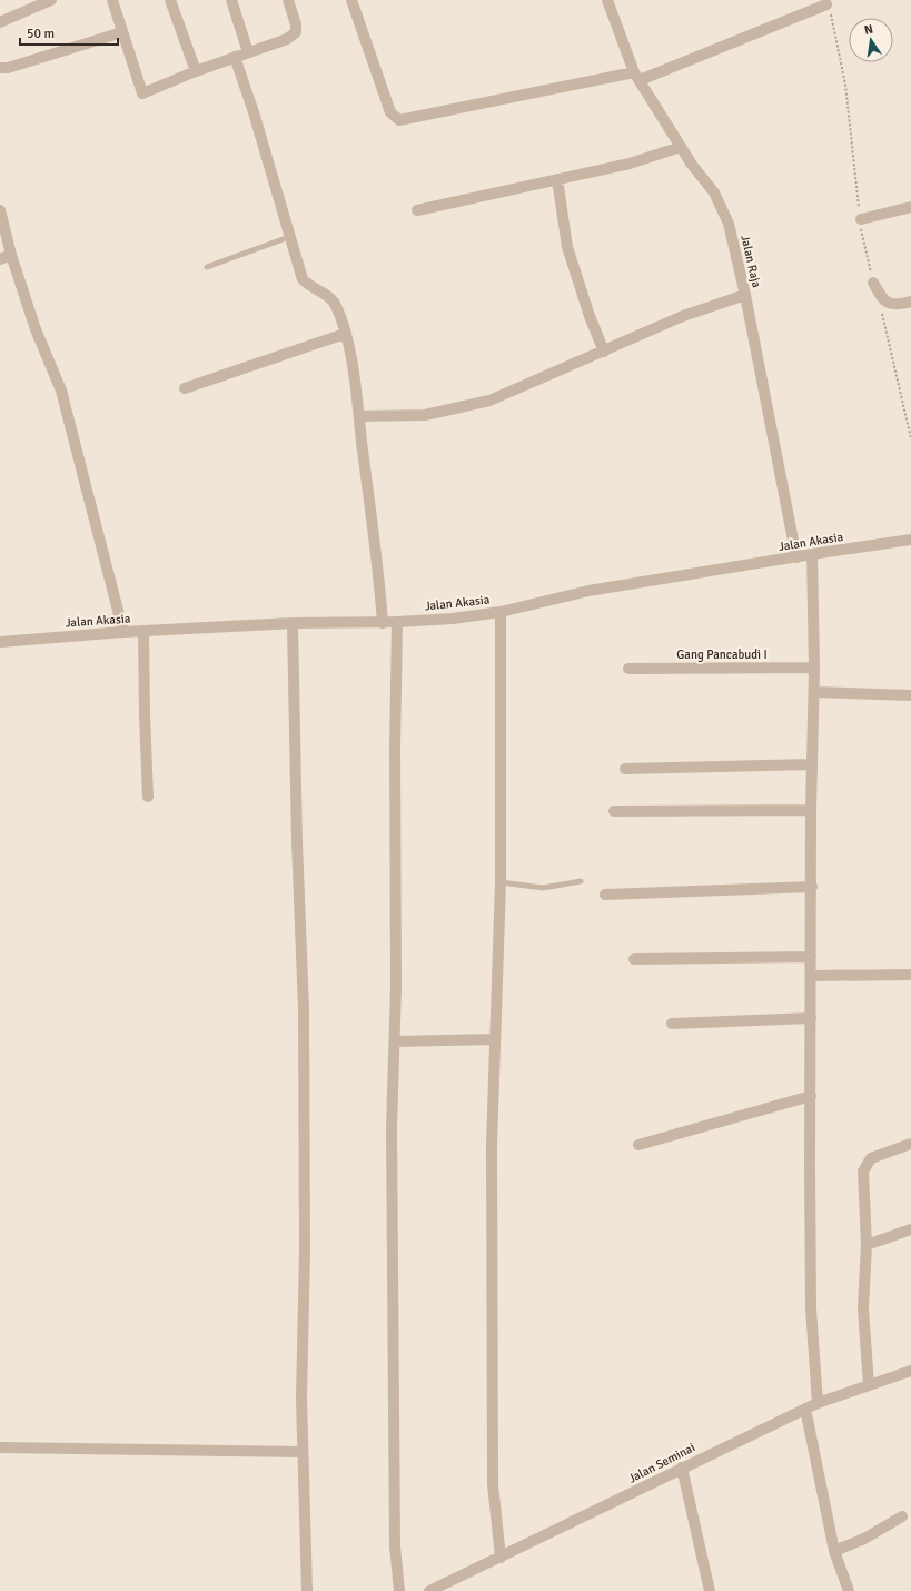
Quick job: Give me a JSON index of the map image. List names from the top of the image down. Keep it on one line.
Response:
{"streets":{"street":["Jalan Raja","Jalan Akasia","Gang Pancabudi I","Jalan Seminai"]},"crossings":[["Jalan Raja","Jalan Akasia"]],"scale_bar":"50 m","north":"top"}
